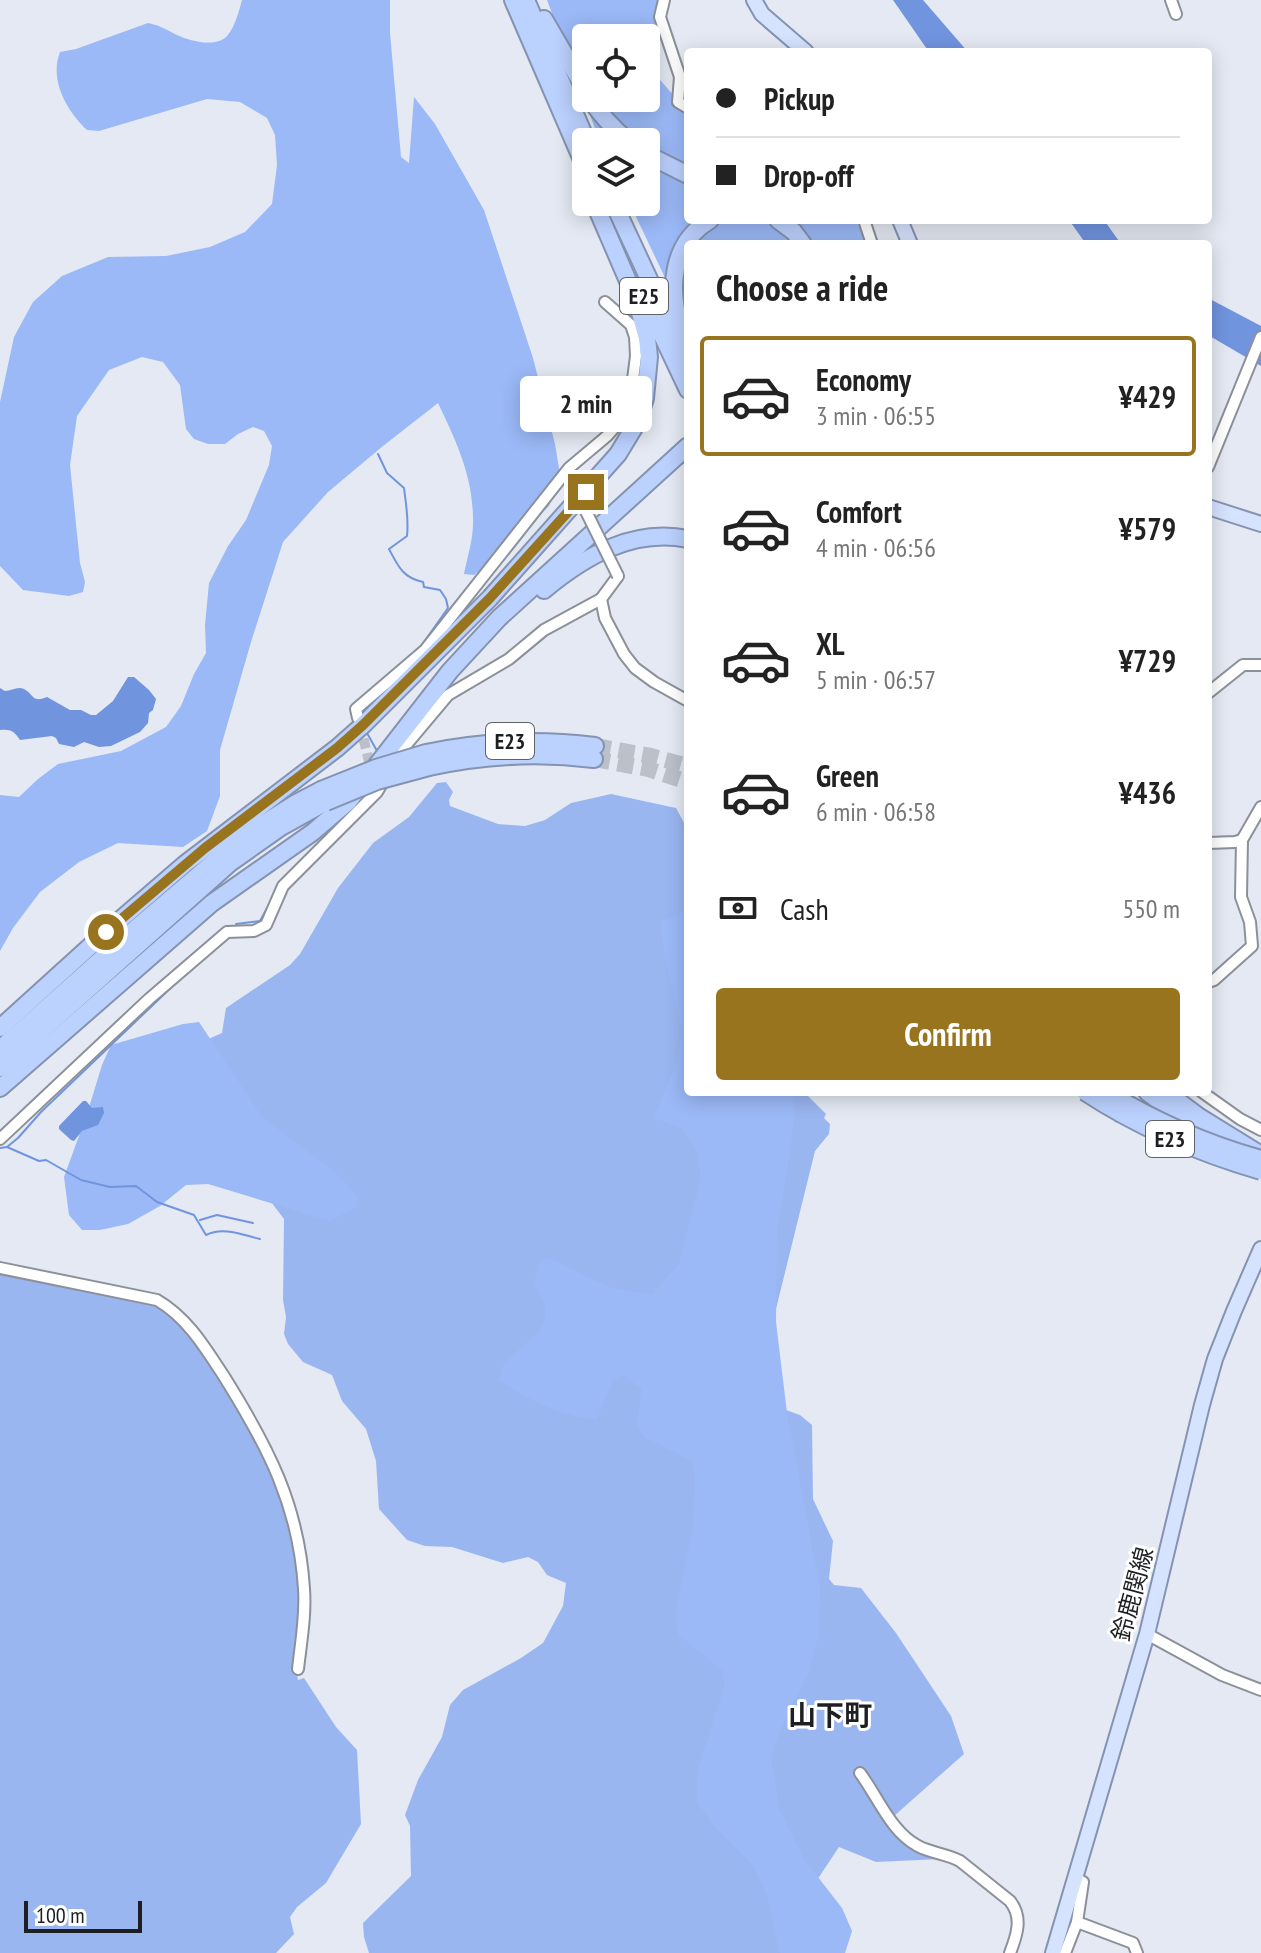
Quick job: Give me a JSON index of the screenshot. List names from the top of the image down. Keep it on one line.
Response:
{"streets":{"highway":["E25","E23"],"main road":["鈴鹿関線"]},"districts":["山下町"],"scale_bar":"100 m","page":{"banner":["Pickup","Drop-off"],"heading":"Choose a ride","list":[{"name":"Economy","note":"3 min · 06:55","value":"¥429"},{"name":"Comfort","note":"4 min · 06:56","value":"¥579"},{"name":"XL","note":"5 min · 06:57","value":"¥729"},{"name":"Green","note":"6 min · 06:58","value":"¥436"}],"bubble":"2 min","pay":["Cash","550 m"],"buttons":"Confirm","scale":"100 m"}}
